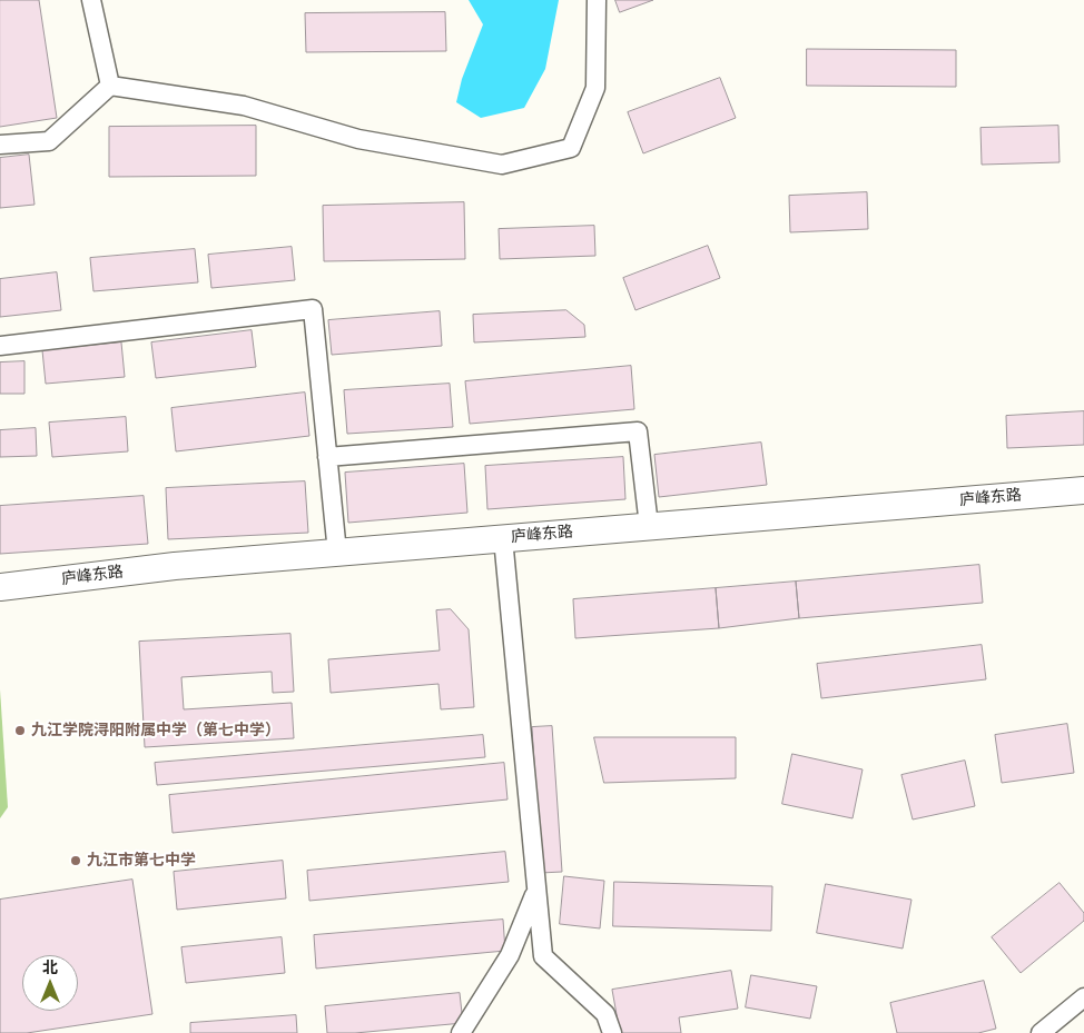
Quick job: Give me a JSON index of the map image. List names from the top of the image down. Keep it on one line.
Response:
{"streets":{"main road":["庐峰东路"]},"places":["九江学院浔阳附属中学（第七中学）","九江市第七中学"],"north":"top"}
